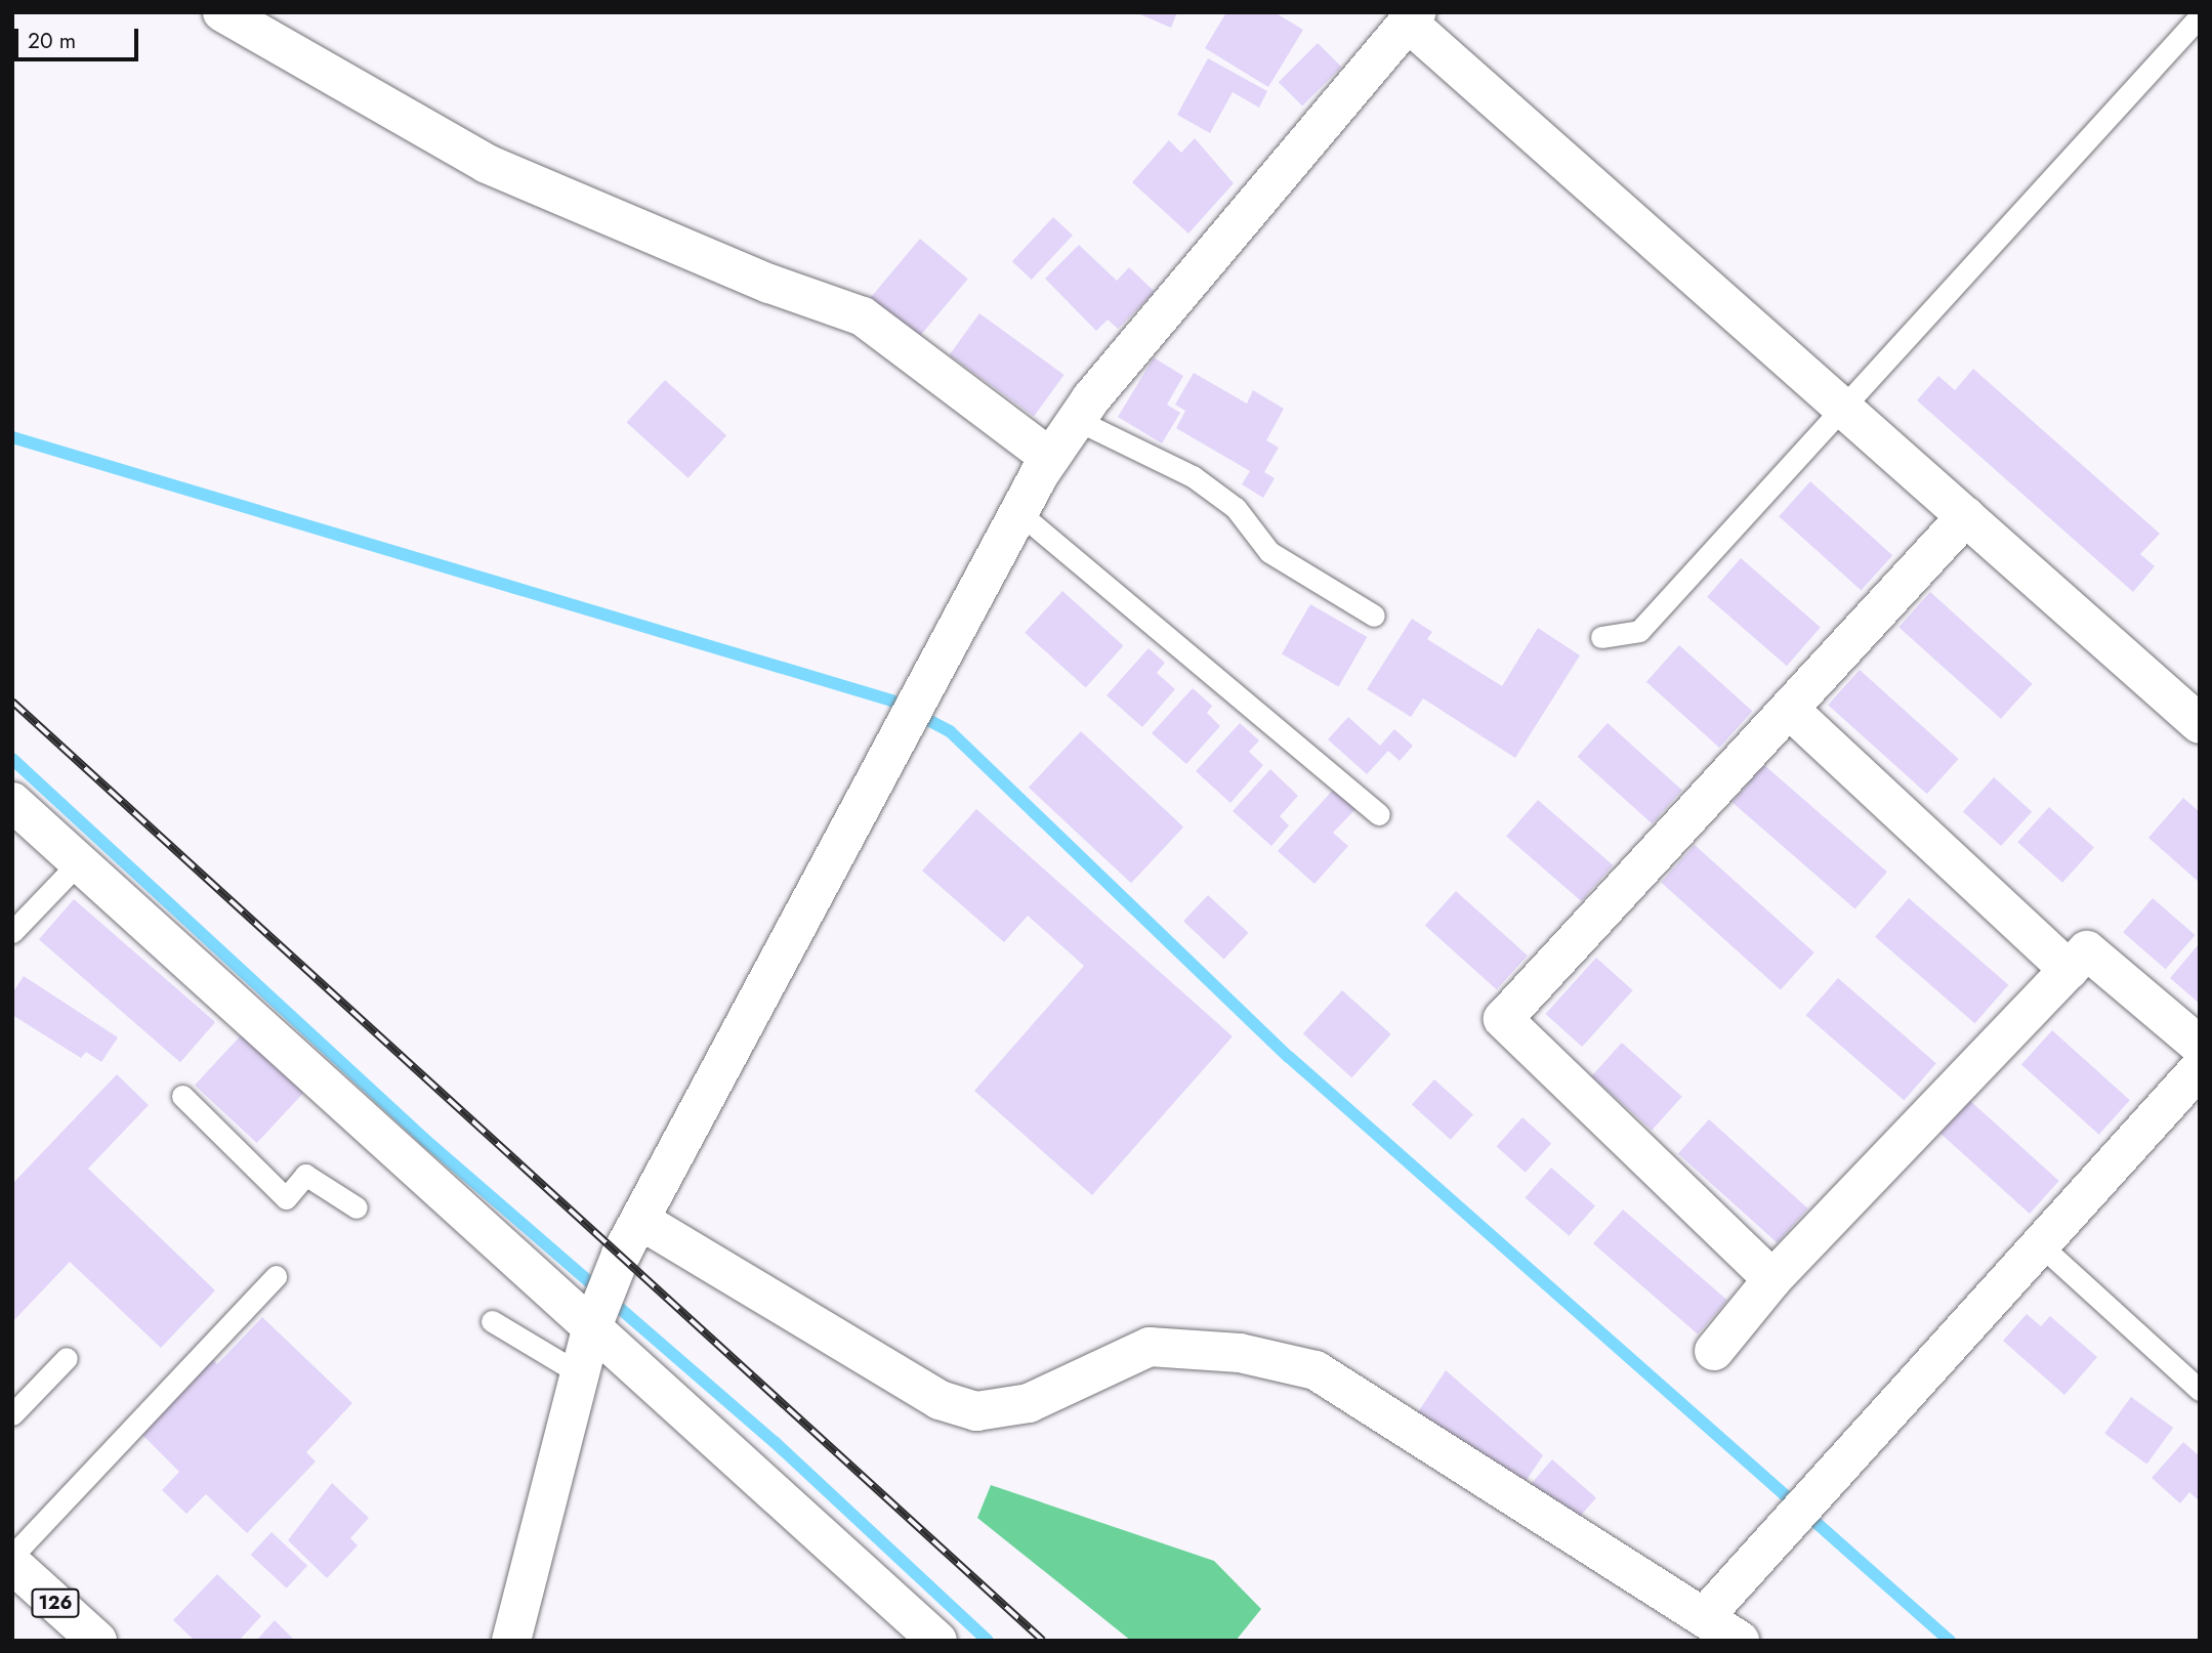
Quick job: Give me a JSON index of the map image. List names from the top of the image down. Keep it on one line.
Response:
{"streets":{"main road":["126"]},"scale_bar":"20 m"}
